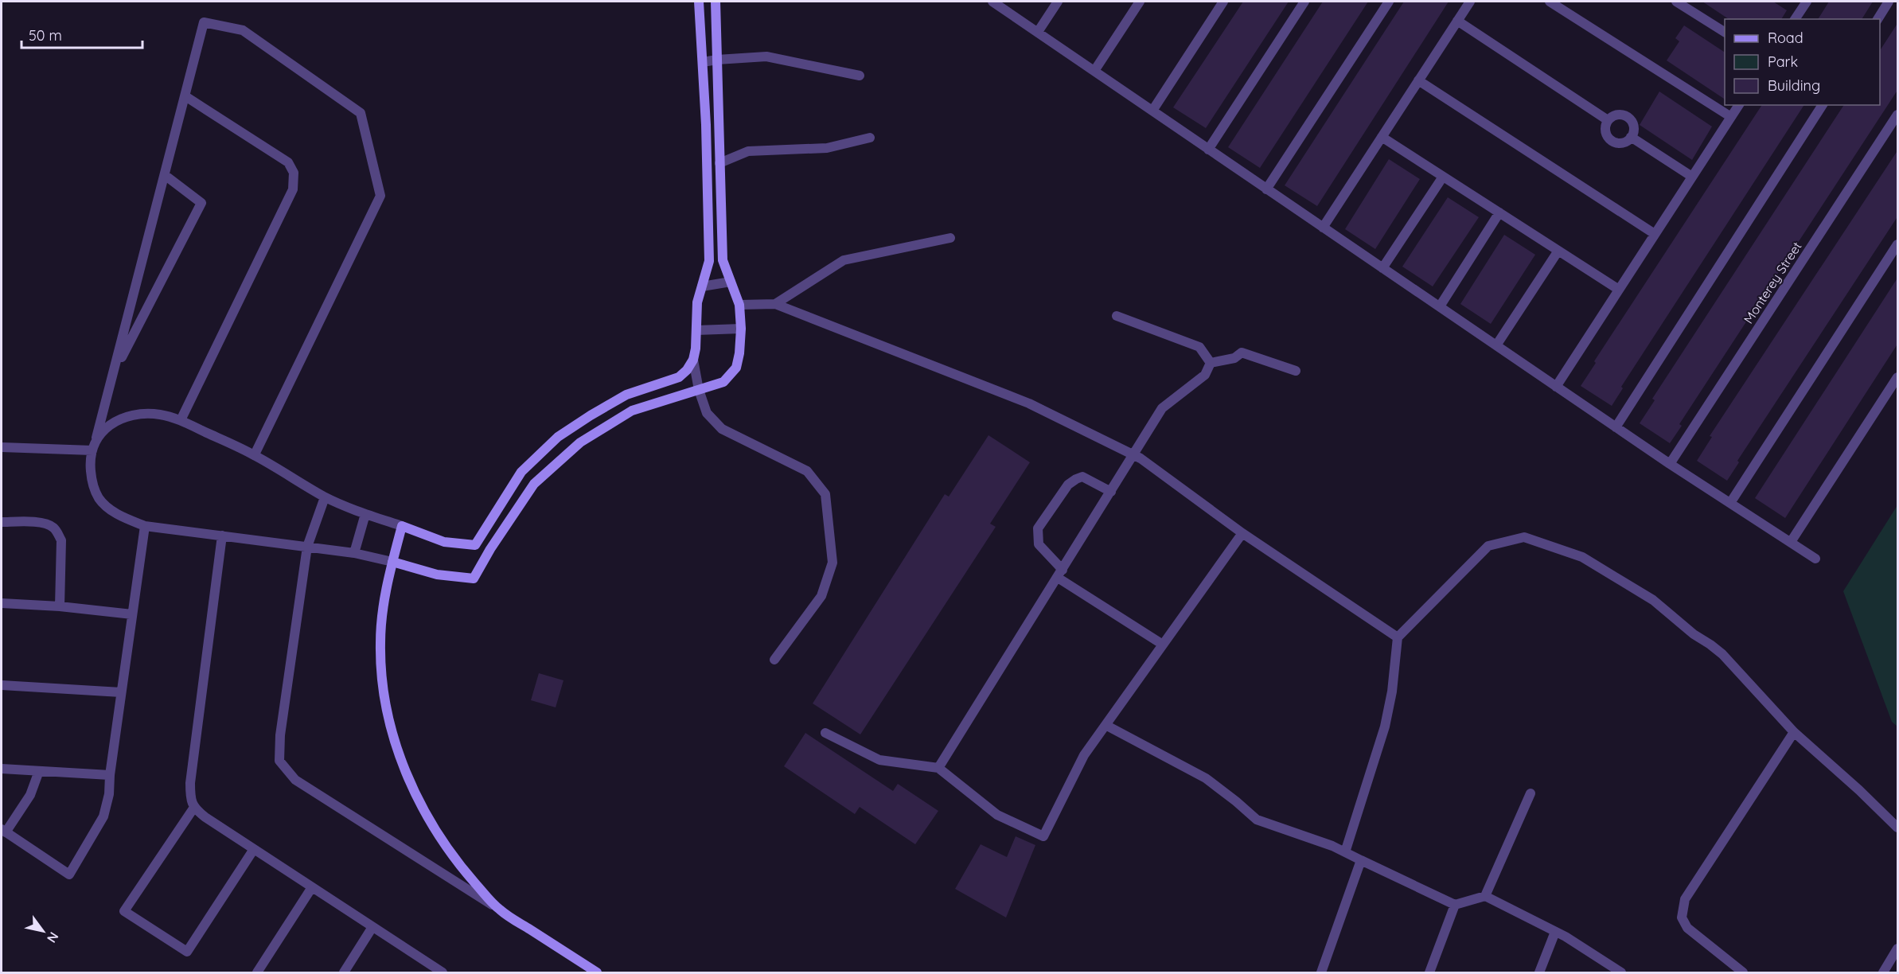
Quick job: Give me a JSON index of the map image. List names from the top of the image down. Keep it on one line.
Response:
{"streets":{"street":["Monterey Street"]},"legend":["Road","Park","Building"],"scale_bar":"50 m","north":"bottom right"}
